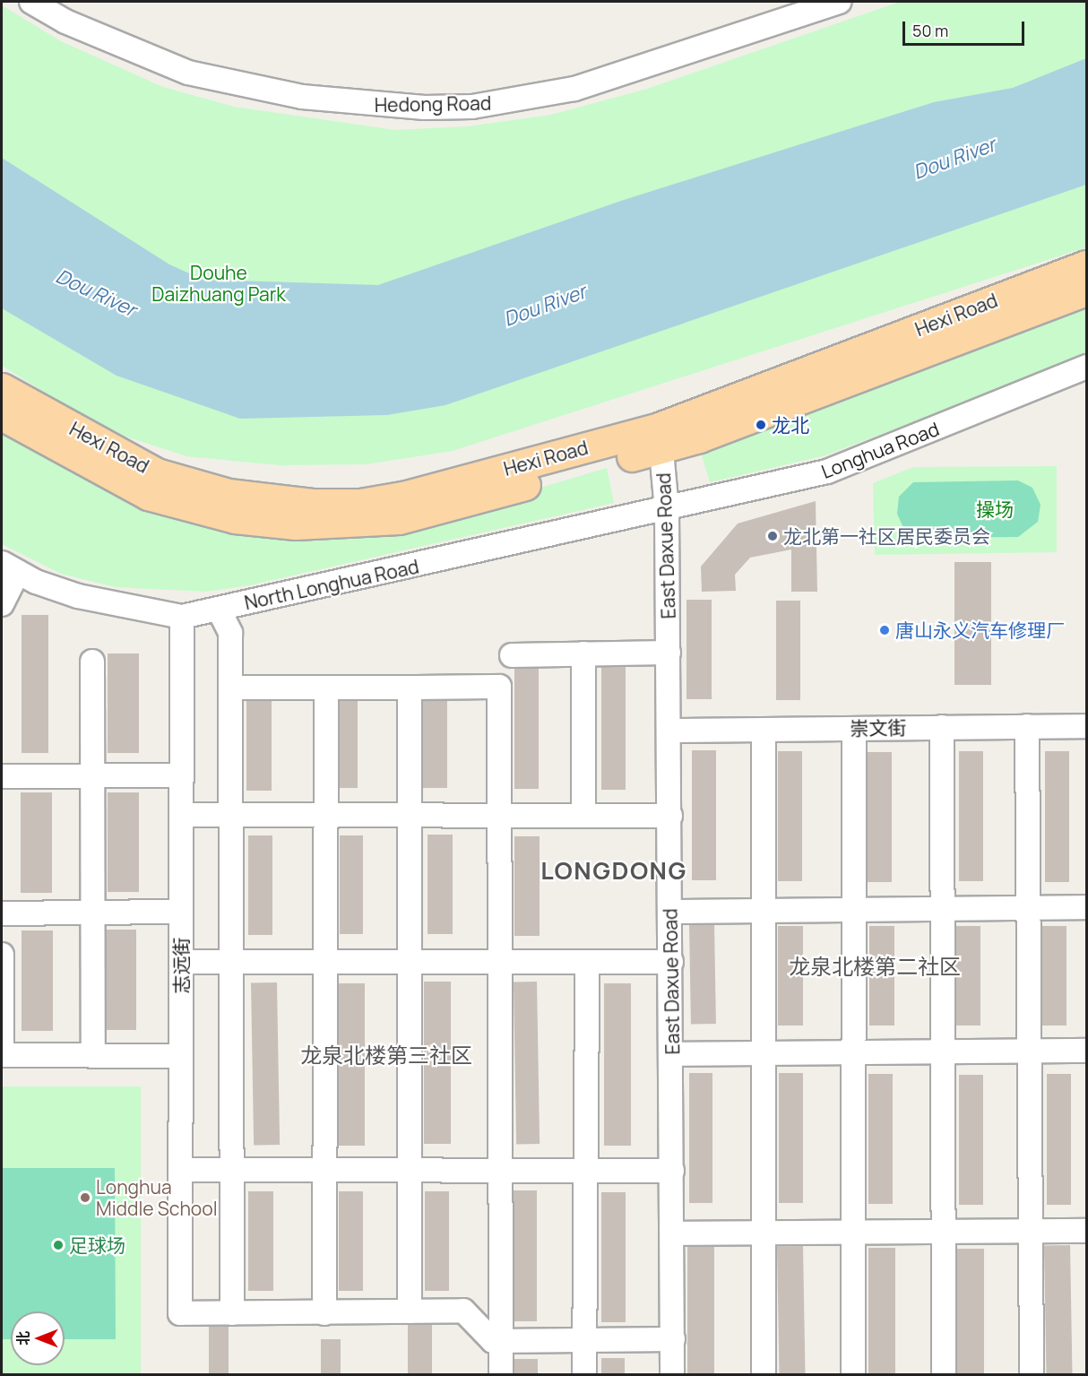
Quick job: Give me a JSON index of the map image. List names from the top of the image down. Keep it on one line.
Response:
{"streets":{"main road":["Hexi Road"],"street":["Hedong Road","Longhua Road","East Daxue Road","North Longhua Road","崇文街","志远街"]},"crossings":[["Hexi Road","East Daxue Road"],["Longhua Road","East Daxue Road"],["Longhua Road","North Longhua Road"],["East Daxue Road","North Longhua Road"],["East Daxue Road","崇文街"],["North Longhua Road","志远街"]],"districts":["LONGDONG","龙泉北楼第二社区","龙泉北楼第三社区"],"water":["Dou River"],"parks":["Douhe Daizhuang Park","操场"],"places":["龙北","龙北第一社区居民委员会","唐山永义汽车修理厂","Longhua Middle School","足球场"],"scale_bar":"50 m","north":"left"}
